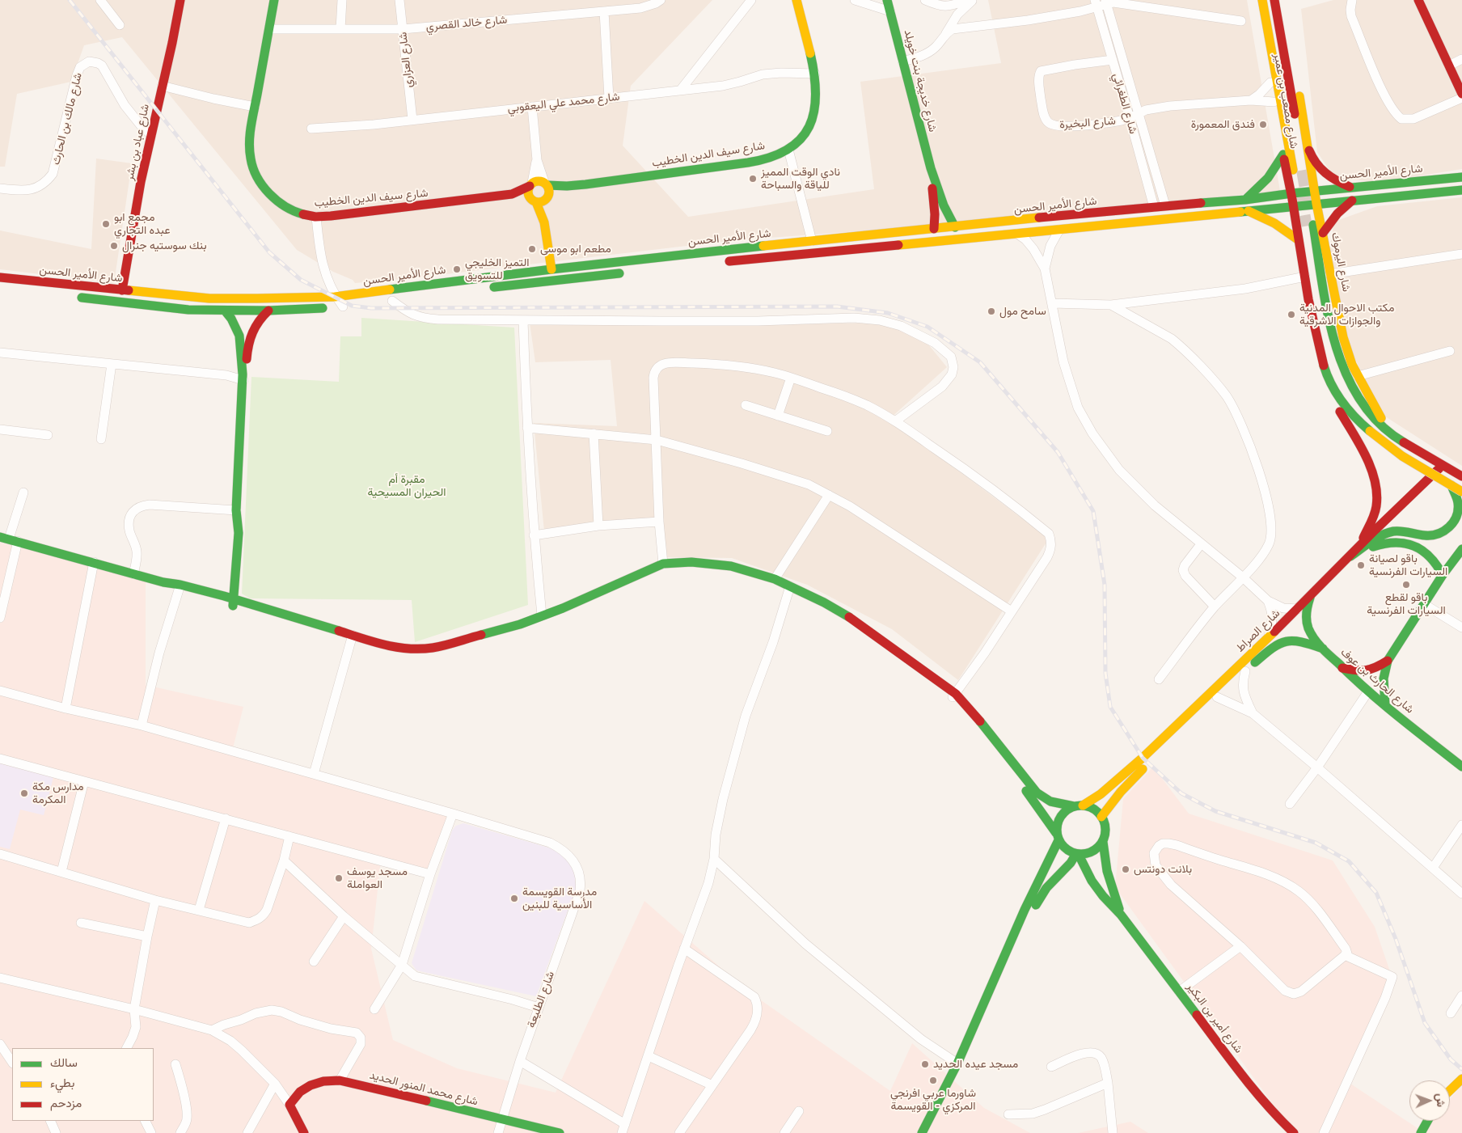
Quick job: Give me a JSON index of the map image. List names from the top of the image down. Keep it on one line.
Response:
{"streets":{"main road":["شارع خديجة بنت خويلد","شارع مصعب بن عمير","شارع عباد بن بشر","شارع سيف الدين الخطيب","شارع الأمير الحسن","شارع اليرموك","شارع الصراط","شارع الحارث بن عوف","شارع أمير بن البكير","شارع محمد المنور الحديد"],"street":["شارع خالد القصري","شارع العزاري","شارع محمد علي اليعقوبي","شارع الطغرائي","شارع مالك بن الحارث","شارع البخيرة","شارع الطليعة"]},"crossings":[["شارع خالد القصري","شارع العزاري"],["شارع خالد القصري","شارع سيف الدين الخطيب"],["شارع العزاري","شارع محمد علي اليعقوبي"],["شارع خديجة بنت خويلد","شارع الأمير الحسن"],["شارع مصعب بن عمير","شارع البخيرة"],["شارع مصعب بن عمير","شارع الأمير الحسن"],["شارع مصعب بن عمير","شارع اليرموك"],["شارع محمد علي اليعقوبي","شارع سيف الدين الخطيب"],["شارع الطغرائي","شارع البخيرة"],["شارع الطغرائي","شارع الأمير الحسن"],["شارع مالك بن الحارث","شارع عباد بن بشر"],["شارع عباد بن بشر","شارع الأمير الحسن"],["شارع الأمير الحسن","شارع اليرموك"],["شارع اليرموك","شارع الصراط"],["شارع الصراط","شارع الحارث بن عوف"],["شارع الصراط","شارع أمير بن البكير"],["شارع الطليعة","شارع محمد المنور الحديد"]],"parks":["مقبرة أم الحيران المسيحية"],"places":["فندق المعمورة","نادي الوقت المميز للياقة والسباحة","مجمع ابو عبده التجاري","بنك سوستيه جنرال","مطعم ابو موسى","التميز الخليجي للتسويق","سامح مول","مكتب الاحوال المدنية والجوازات الاشرقية","باقو لصيانة السيارات الفرنسية","باقو لقطع السيارات الفرنسية","مدارس مكة المكرمة","بلانت دونتس","مسجد يوسف العواملة","مدرسة القويسمة الأساسية للبنين","مسجد عيده الحديد","شاورما عربي افرنجي المركزي - القويسمة"],"legend":["سالك","بطيء","مزدحم"],"north":"right"}
